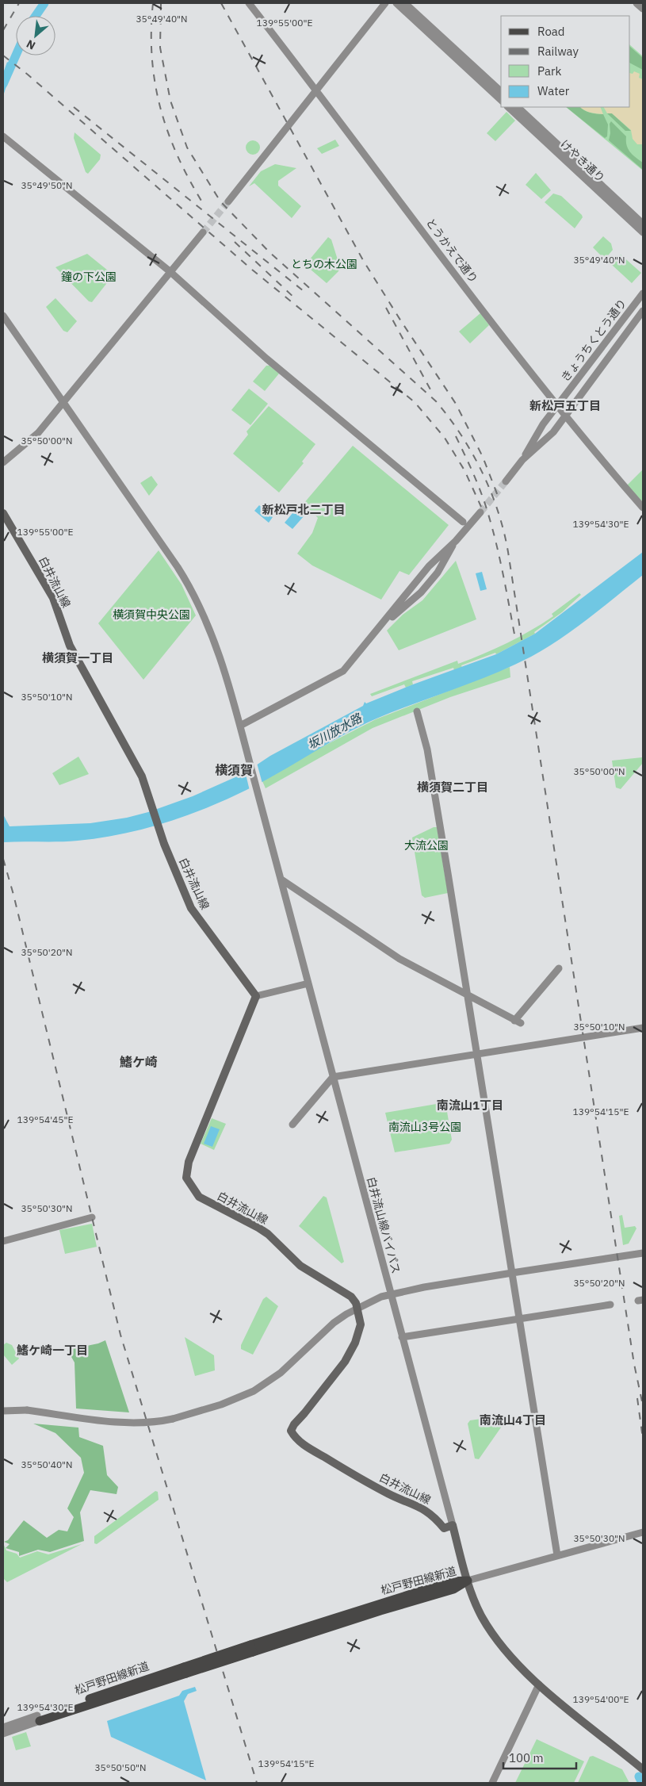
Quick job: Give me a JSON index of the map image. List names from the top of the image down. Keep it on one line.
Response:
{"streets":{"main road":["白井流山線","松戸野田線新道"],"street":["けやき通り","とうかえで通り","きょうちくとう通り","白井流山線バイパス"]},"crossings":[["とうかえで通り","きょうちくとう通り"],["白井流山線","白井流山線バイパス"]],"districts":["新松戸五丁目","新松戸北二丁目","横須賀一丁目","横須賀","横須賀二丁目","鰭ケ崎","南流山1丁目","鰭ケ崎一丁目","南流山4丁目"],"water":["坂川放水路"],"parks":["とちの木公園","鐘の下公園","横須賀中央公園","大流公園","南流山3号公園"],"legend":["Road","Railway","Park","Water"],"scale_bar":"100 m","north":"bottom left","coordinates":["35°49'40\"N","139°55'00\"E","35°49'50\"N","35°50'00\"N","139°54'30\"E","35°50'10\"N","35°50'20\"N","139°54'15\"E","139°54'45\"E","35°50'30\"N","35°50'40\"N","139°54'00\"E","35°50'50\"N"]}
